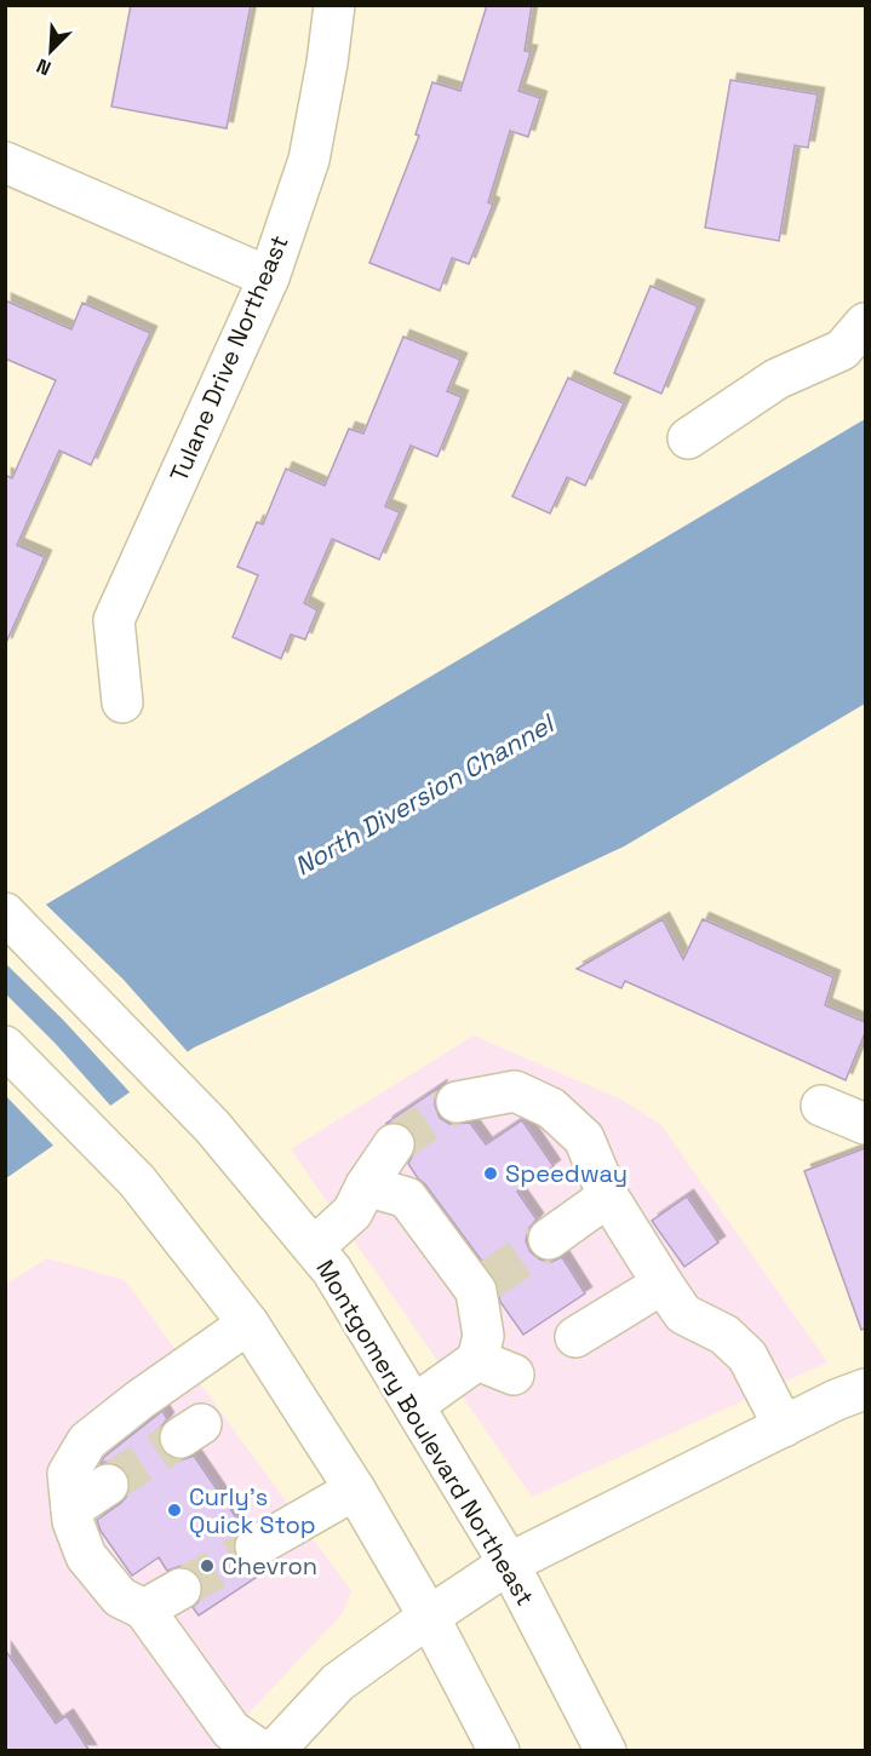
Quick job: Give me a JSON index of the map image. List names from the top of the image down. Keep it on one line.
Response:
{"streets":{"main road":["Tulane Drive Northeast","Montgomery Boulevard Northeast"]},"water":["North Diversion Channel"],"places":["Speedway","Curly's Quick Stop","Chevron"],"north":"bottom left"}
